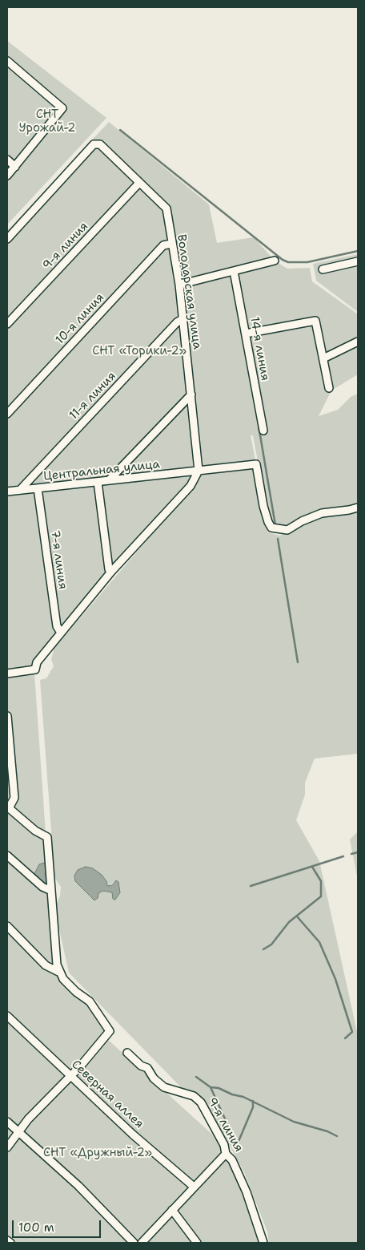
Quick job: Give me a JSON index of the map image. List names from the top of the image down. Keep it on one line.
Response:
{"streets":{"street":["9-я линия","Володарская улица","10-я линия","14-я линия","11-я линия","Центральная улица","7-я линия","Северная аллея"]},"crossings":[["9-я линия","Володарская улица"],["Володарская улица","10-я линия"],["Володарская улица","11-я линия"],["Володарская улица","Центральная улица"],["11-я линия","Центральная улица"],["Центральная улица","7-я линия"]],"parks":["СНТ Урожай-2","СНТ «Торики-2»","СНТ «Дружный-2»"],"scale_bar":"100 m"}
